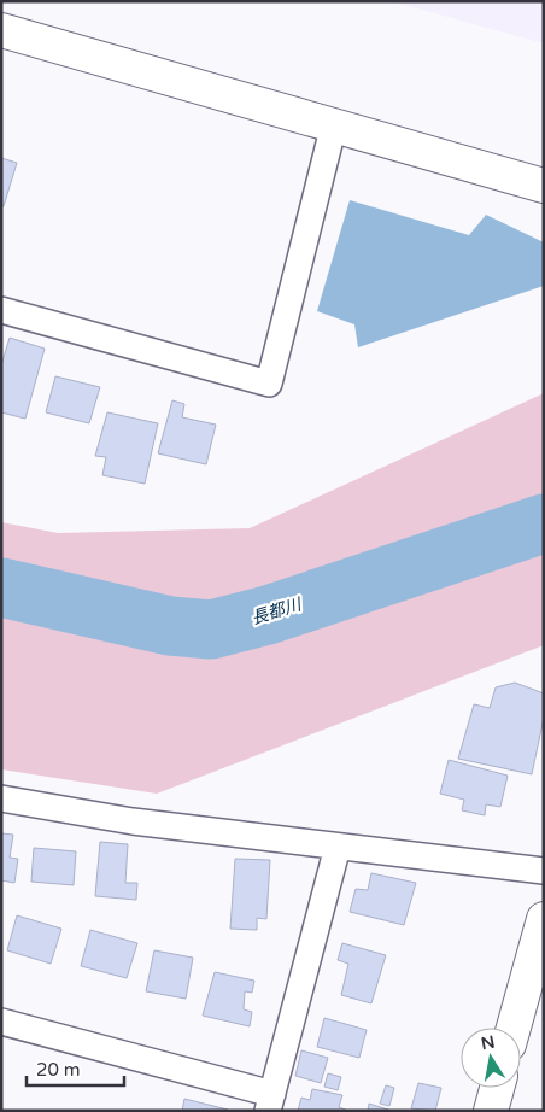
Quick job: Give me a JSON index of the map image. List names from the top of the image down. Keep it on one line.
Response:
{"water":["長都川"],"scale_bar":"20 m","north":"top"}
